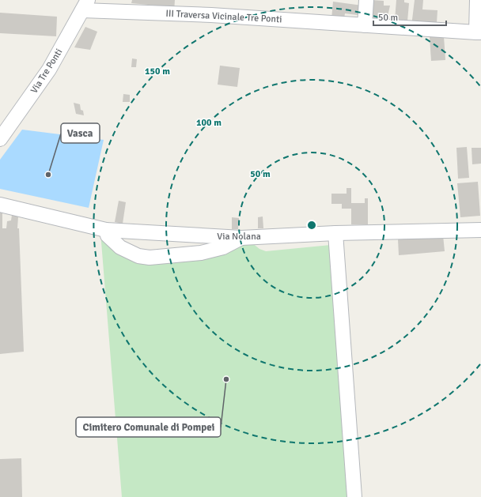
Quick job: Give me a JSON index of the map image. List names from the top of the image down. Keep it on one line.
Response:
{"streets":{"street":["III Traversa Vicinale Tre Ponti","Via Tre Ponti","Via Nolana"]},"crossings":[["III Traversa Vicinale Tre Ponti","Via Tre Ponti"]],"places":["Vasca","Cimitero Comunale di Pompei"],"scale_bar":"50 m","rings":["150 m","100 m","50 m"]}
